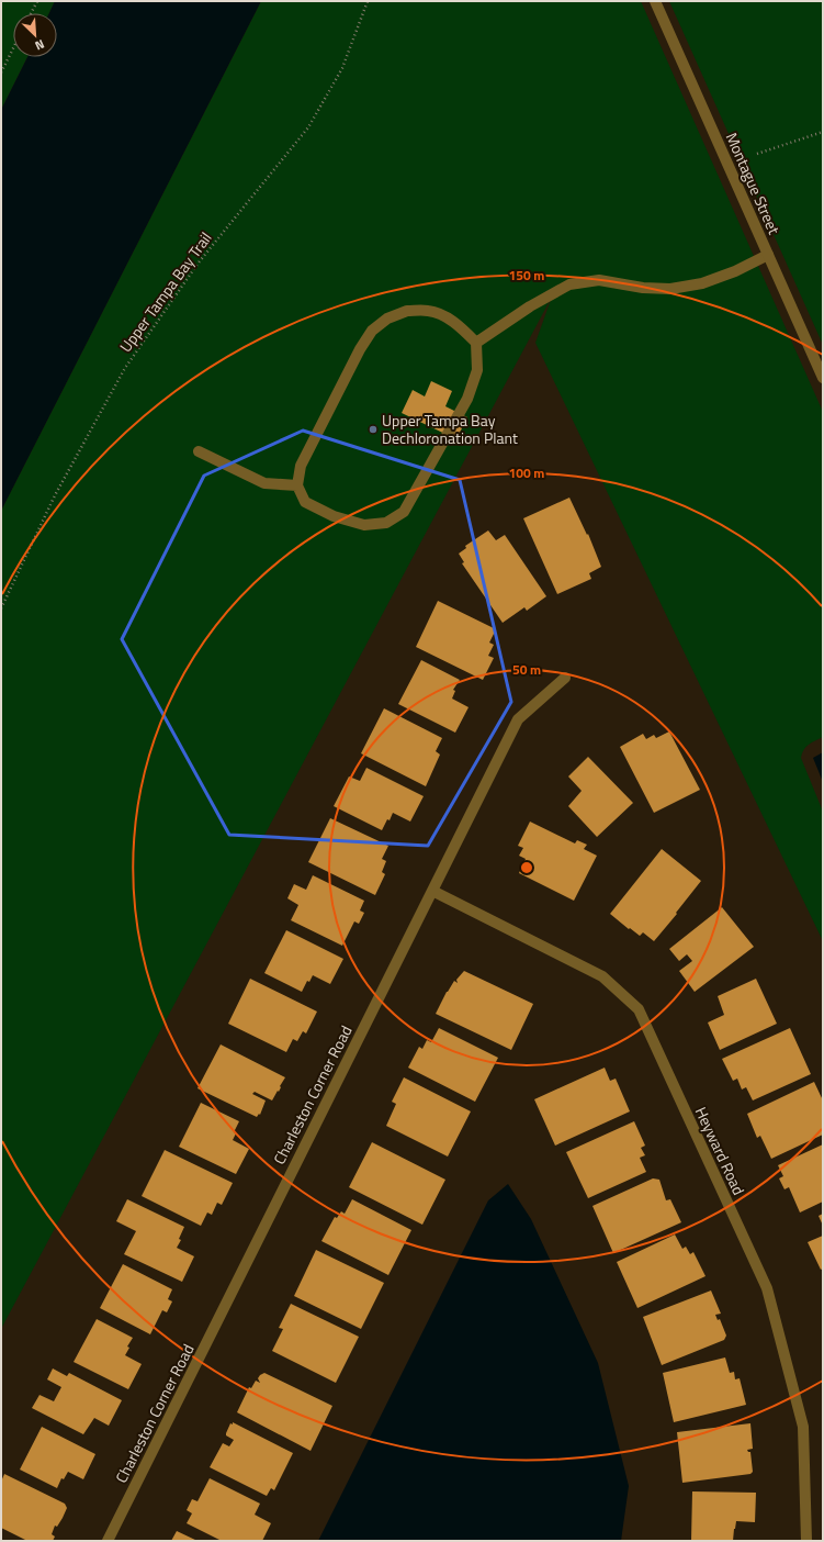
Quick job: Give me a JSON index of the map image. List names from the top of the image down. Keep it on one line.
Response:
{"streets":{"street":["Montague Street","Charleston Corner Road","Heyward Road"],"path":["Upper Tampa Bay Trail"]},"crossings":[["Charleston Corner Road","Heyward Road"]],"places":["Upper Tampa Bay Dechloronation Plant"],"north":"bottom right","rings":["150 m","100 m","50 m"]}
